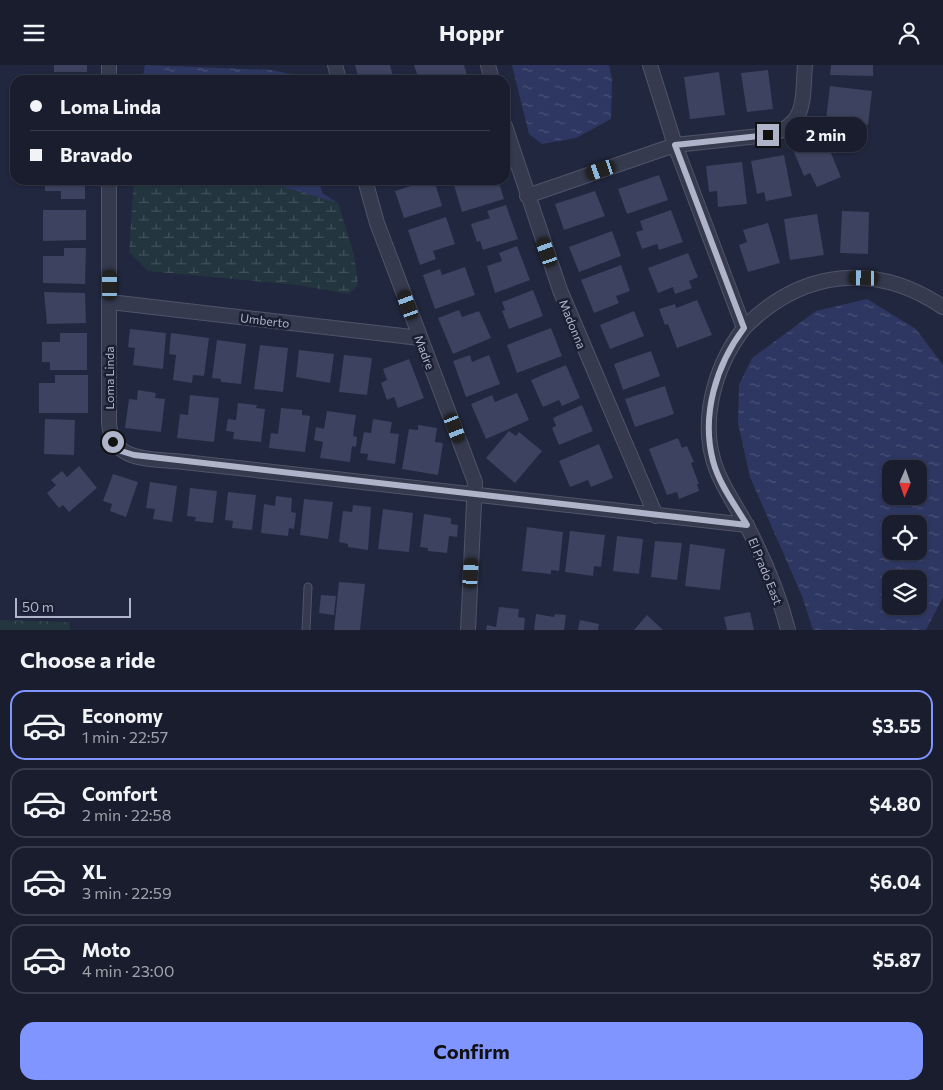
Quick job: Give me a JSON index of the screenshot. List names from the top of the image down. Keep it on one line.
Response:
{"streets":{"street":["Umberto","Madonna","Madre","Loma Linda","El Prado East"]},"crossings":[["Umberto","Madre"],["Umberto","Loma Linda"],["Madonna","Loma Linda"],["Madre","Loma Linda"],["Loma Linda","El Prado East"]],"scale_bar":"50 m","north":"bottom","page":{"header":"Hoppr","banner":["Loma Linda","Bravado"],"bubble":"2 min","scale":"50 m","heading":"Choose a ride","list":[{"name":"Economy","note":"1 min · 22:57","value":"$3.55"},{"name":"Comfort","note":"2 min · 22:58","value":"$4.80"},{"name":"XL","note":"3 min · 22:59","value":"$6.04"},{"name":"Moto","note":"4 min · 23:00","value":"$5.87"}],"buttons":"Confirm"}}
